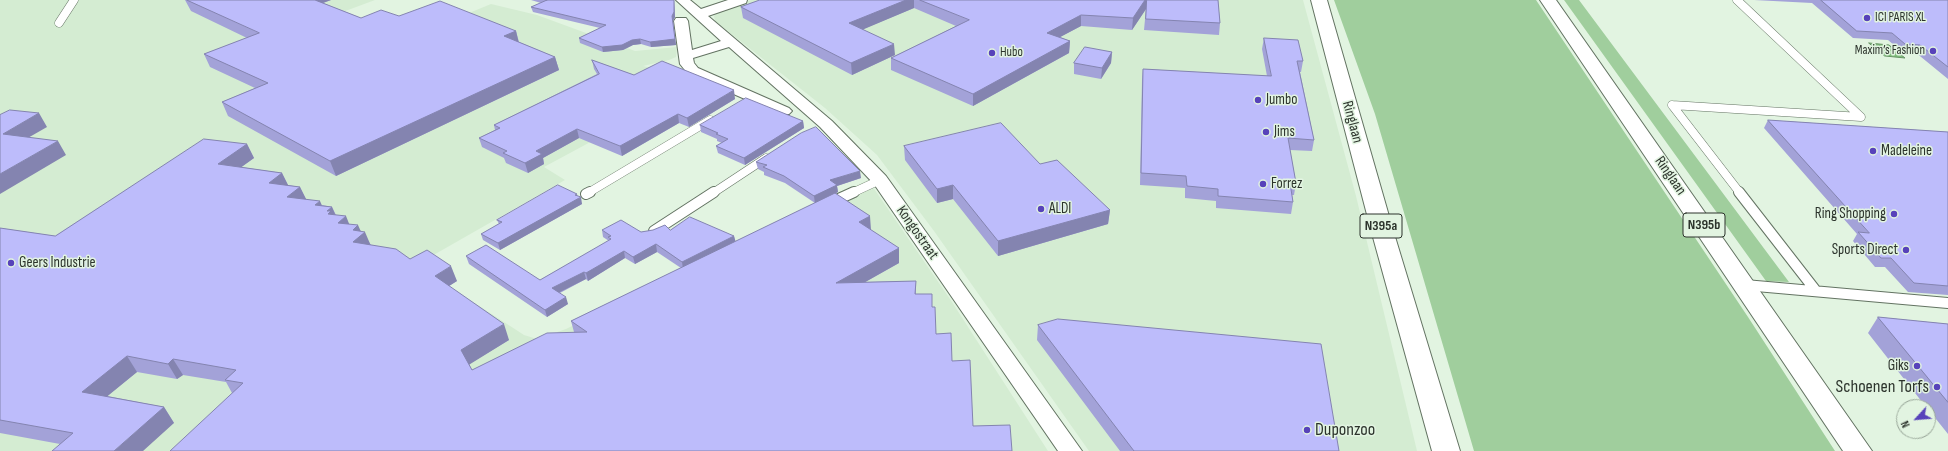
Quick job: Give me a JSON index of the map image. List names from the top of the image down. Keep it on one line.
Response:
{"streets":{"main road":["Ringlaan","N395b","N395a"],"street":["Kongostraat"]},"places":["ICI PARIS XL","Maxim’s Fashion","Hubo","Jumbo","Jims","Madeleine","Forrez","ALDI","Ring Shopping","Sports Direct","Geers Industrie","Giks","Schoenen Torfs","Duponzoo"],"north":"bottom left"}
